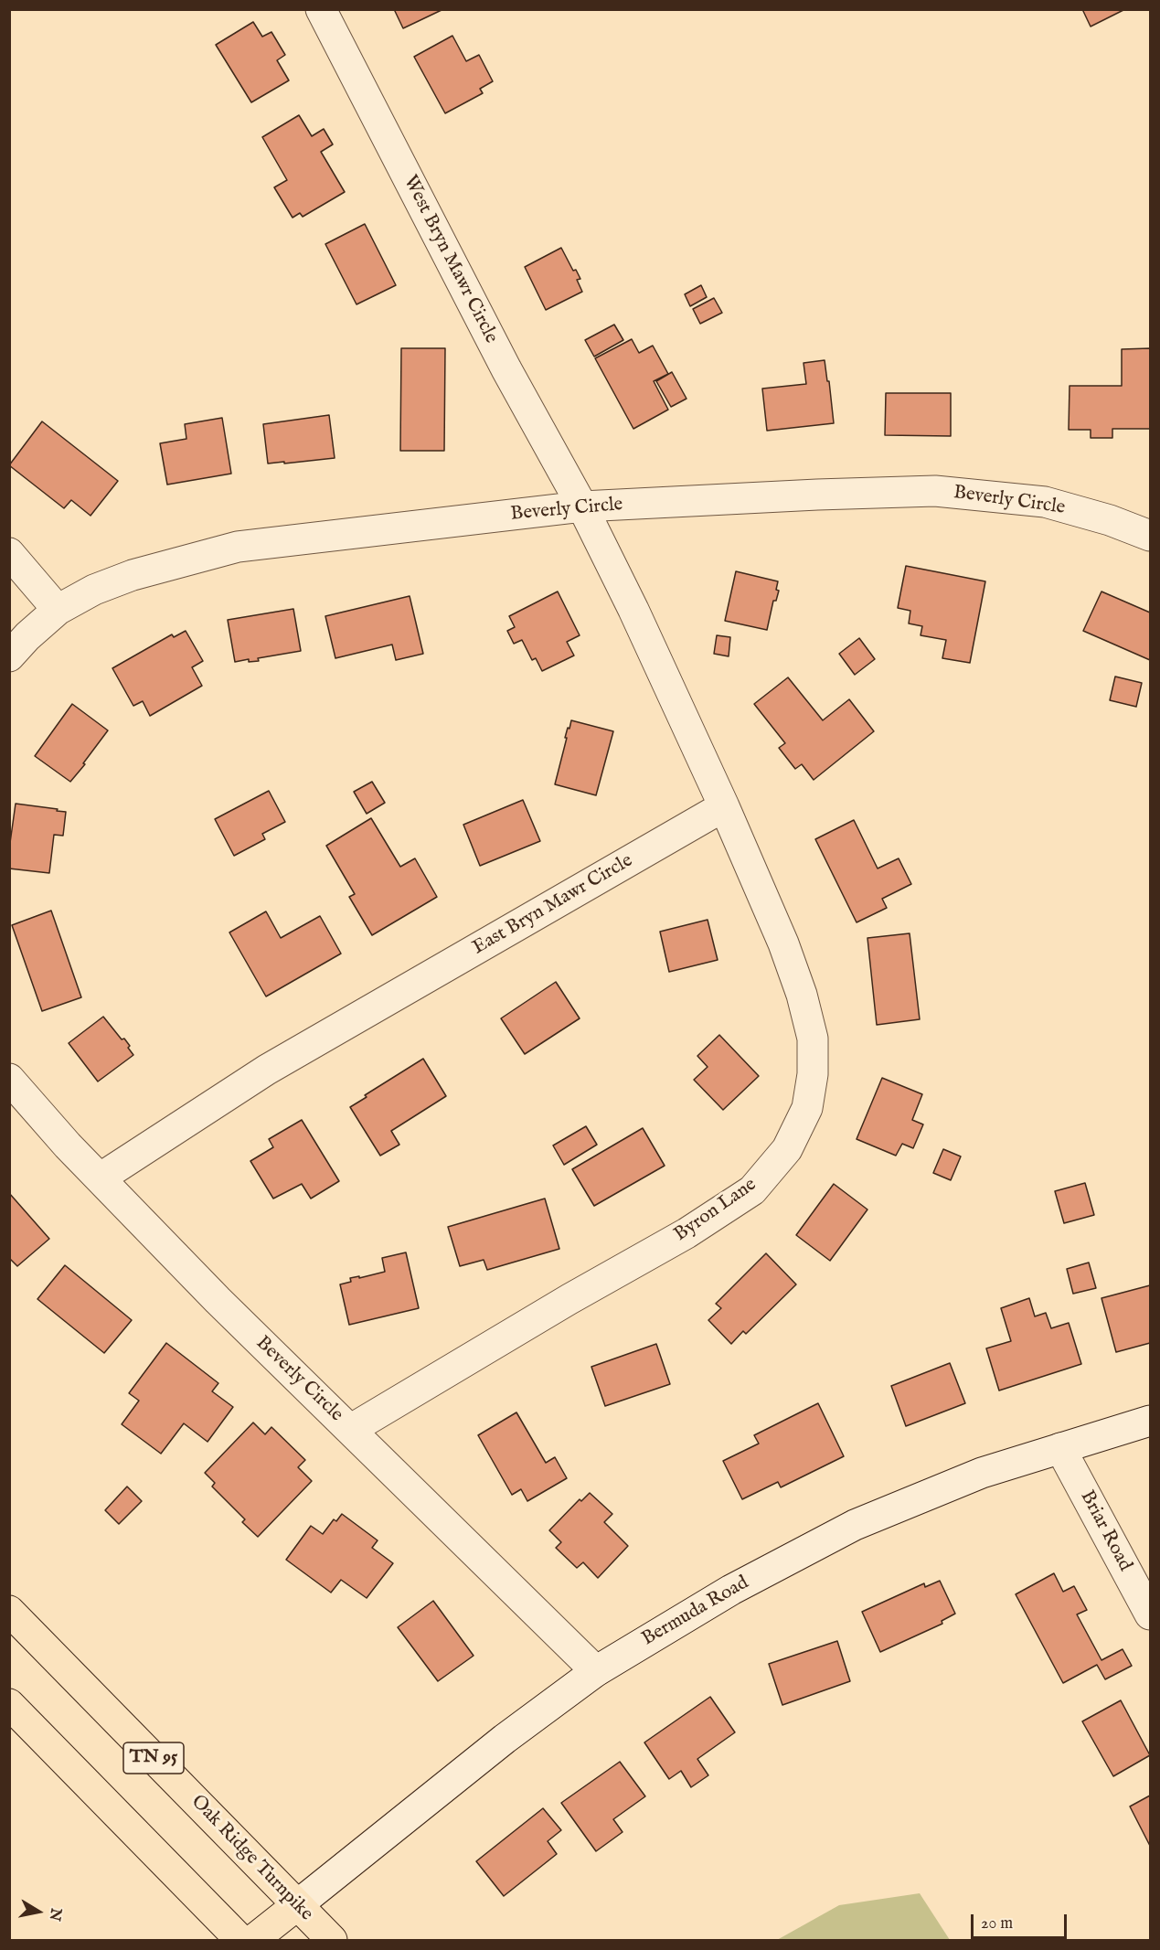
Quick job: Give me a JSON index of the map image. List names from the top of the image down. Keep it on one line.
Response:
{"streets":{"highway":["TN 95","Oak Ridge Turnpike"],"street":["West Bryn Mawr Circle","Beverly Circle","East Bryn Mawr Circle","Byron Lane","Briar Road","Bermuda Road"]},"crossings":[["West Bryn Mawr Circle","Beverly Circle"],["Beverly Circle","East Bryn Mawr Circle"],["Beverly Circle","Byron Lane"],["Beverly Circle","Bermuda Road"],["East Bryn Mawr Circle","Byron Lane"],["Briar Road","Bermuda Road"],["Bermuda Road","Oak Ridge Turnpike"]],"scale_bar":"20 m","north":"right"}
